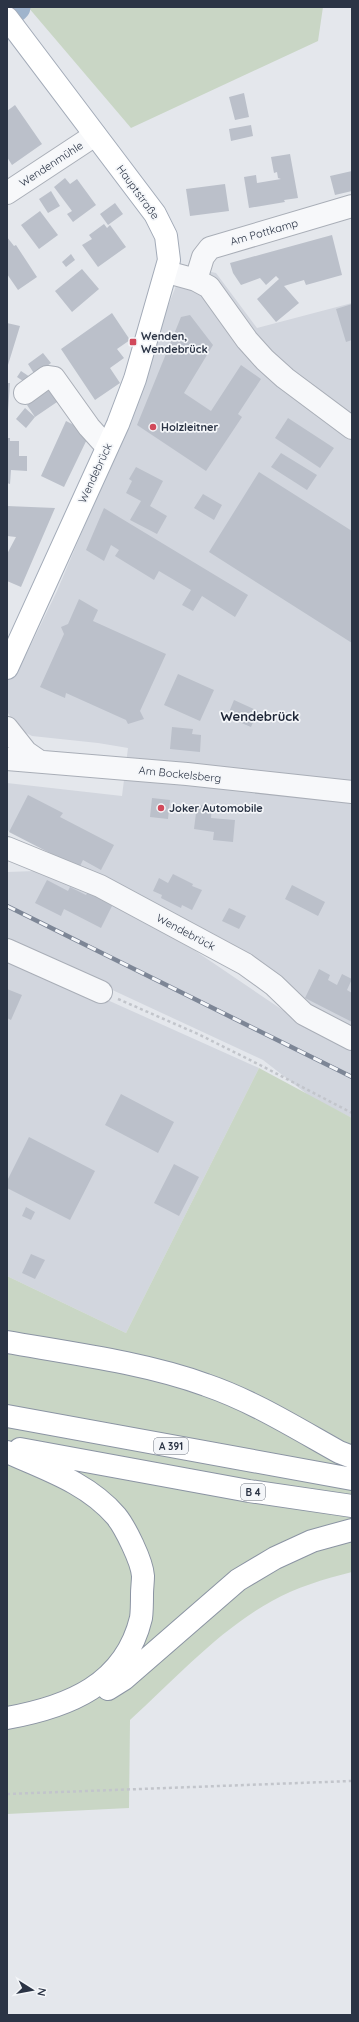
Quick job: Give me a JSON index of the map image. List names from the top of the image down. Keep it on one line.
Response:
{"streets":{"main road":["Hauptstraße","Wendebrück","A 391","B 4"],"street":["Wendenmühle","Am Pottkamp","Am Bockelsberg"]},"crossings":[["Wendenmühle","Hauptstraße"],["Hauptstraße","Wendebrück"]],"districts":["Wendebrück"],"places":{"transit":["Wenden, Wendebrück"],"other":["Holzleitner","Joker Automobile"]},"north":"right"}
